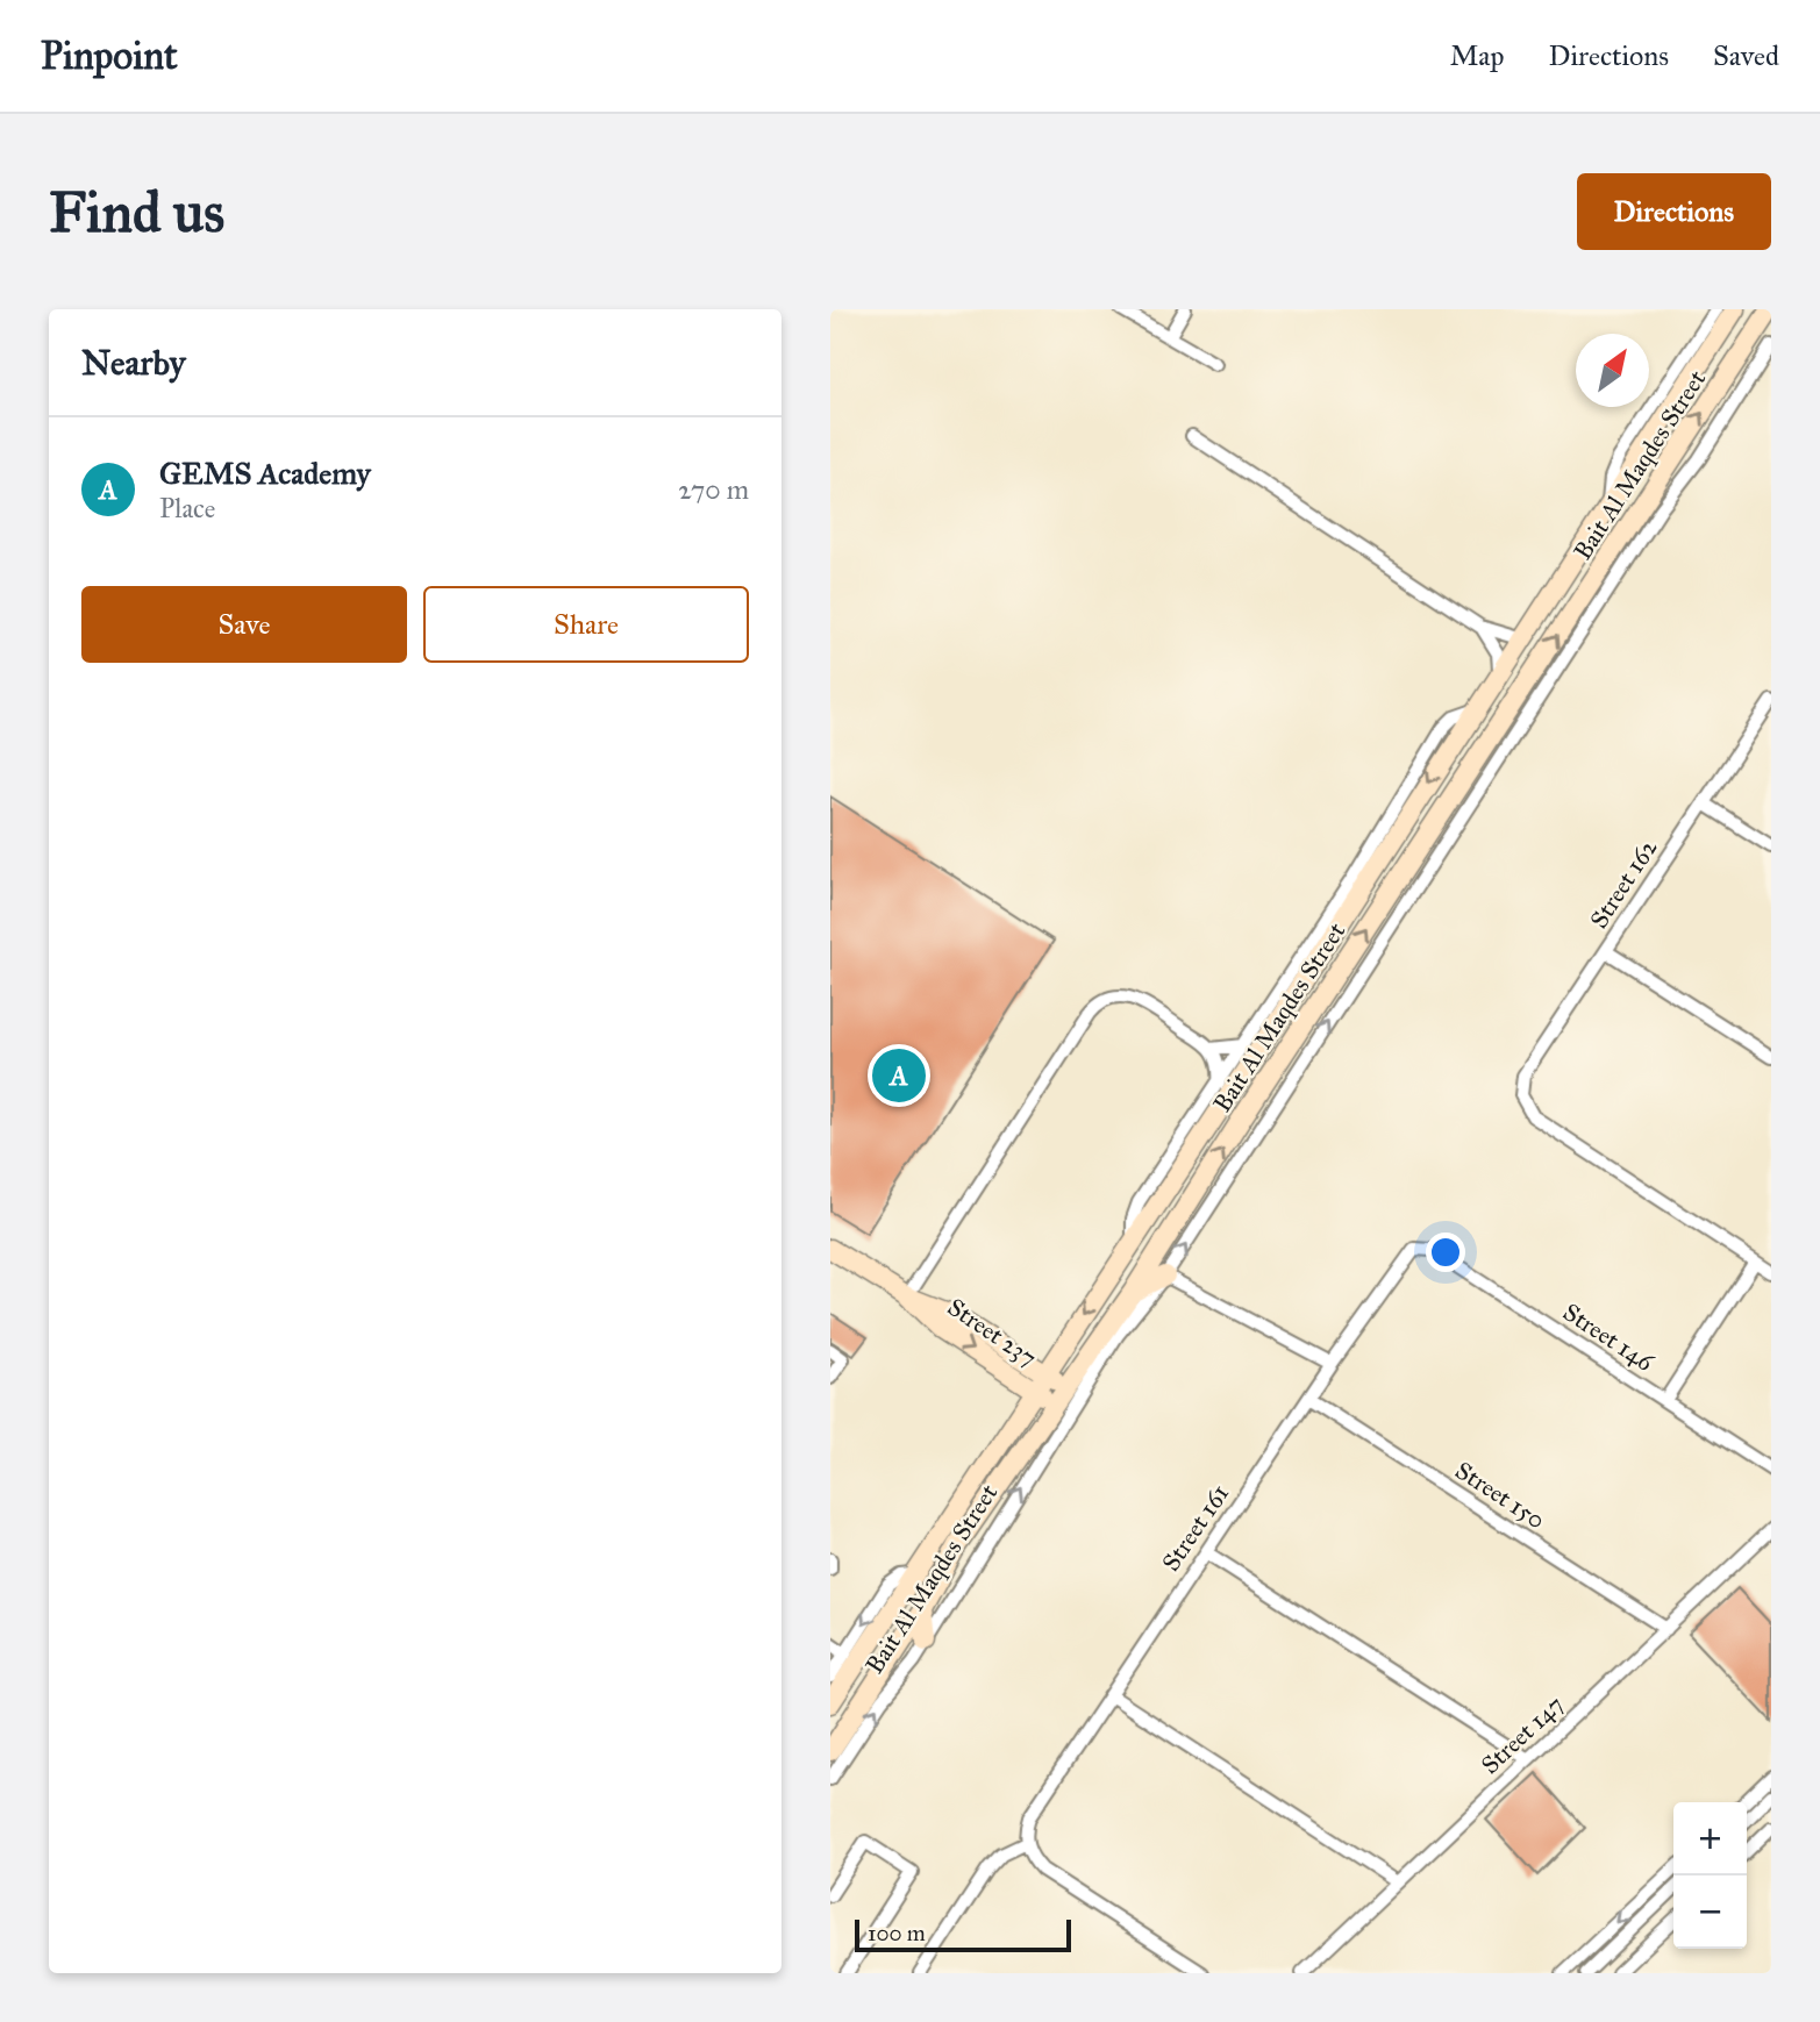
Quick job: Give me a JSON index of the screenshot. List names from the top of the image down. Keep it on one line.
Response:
{"streets":{"street":["Bait Al Maqdes Street","Street 162","Street 237","Street 146","Street 150","Street 161","Street 147"]},"crossings":[["Bait Al Maqdes Street","Street 237"],["Street 146","Street 161"],["Street 150","Street 161"],["Street 150","Street 147"]],"scale_bar":"100 m","north":"top right","page":{"header":"Pinpoint","nav":["Map","Directions","Saved"],"buttons":["Directions",["Save","Share"]],"title":"Find us","heading":"Nearby","list":[{"mark":"A","name":"GEMS Academy","note":"Place","value":"270 m"}],"pins":"A","map_buttons":["+","−"],"scale":"100 m"}}
